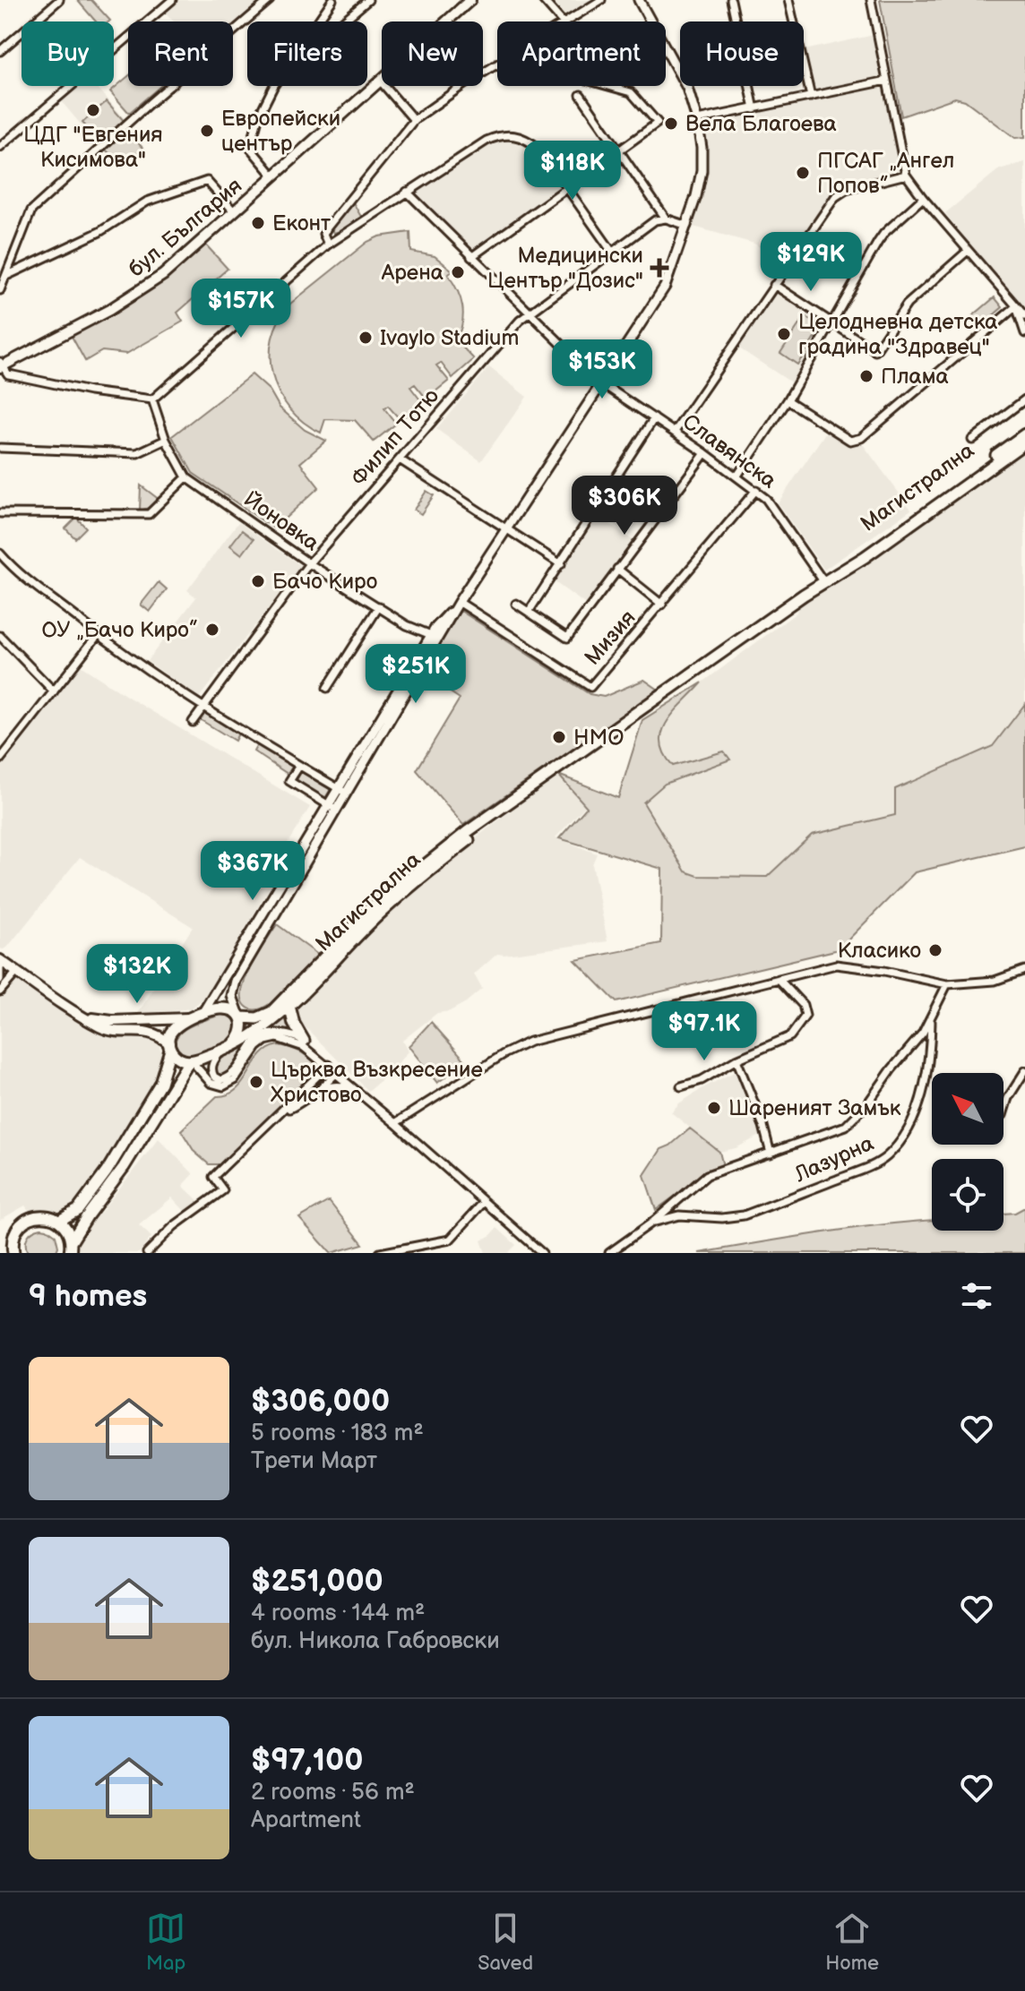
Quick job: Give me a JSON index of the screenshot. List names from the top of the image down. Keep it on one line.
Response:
{"streets":{"main road":["бул. България","Магистрална"],"street":["Филип Тотю","Славянска","Йоновка","Мизия","Лазурна"]},"crossings":[["Филип Тотю","Славянска"],["Филип Тотю","Йоновка"],["Славянска","Магистрална"],["Славянска","Мизия"]],"places":{"other":["ЦДГ \"Евгения Кисимова\"","Вела Благоева","Европейски център","ПГСАГ „Ангел Попов”","Еконт","Арена","Целодневна детска градина \"Здравец\"","Ivaylo Stadium","Плама","Бачо Киро","ОУ „Бачо Киро”","HMO","Класико","Църква Възкресение Христово","Шареният Замък"],"health":["Медицински Център \"Дозис\""]},"north":"top left","page":{"chip":["Buy","Rent","Filters","New","Apartment","House"],"price":["$118K","$129K","$157K","$153K","$306K","$251K","$367K","$132K","$97.1K"],"heading":"9 homes","list":[{"name":"$306,000","note":"5 rooms · 183 m² · Трети Март"},{"name":"$251,000","note":"4 rooms · 144 m² · бул. Никола Габровски"},{"name":"$97,100","note":"2 rooms · 56 m² · Apartment"}],"tabs":["Map","Saved","Home"]}}
